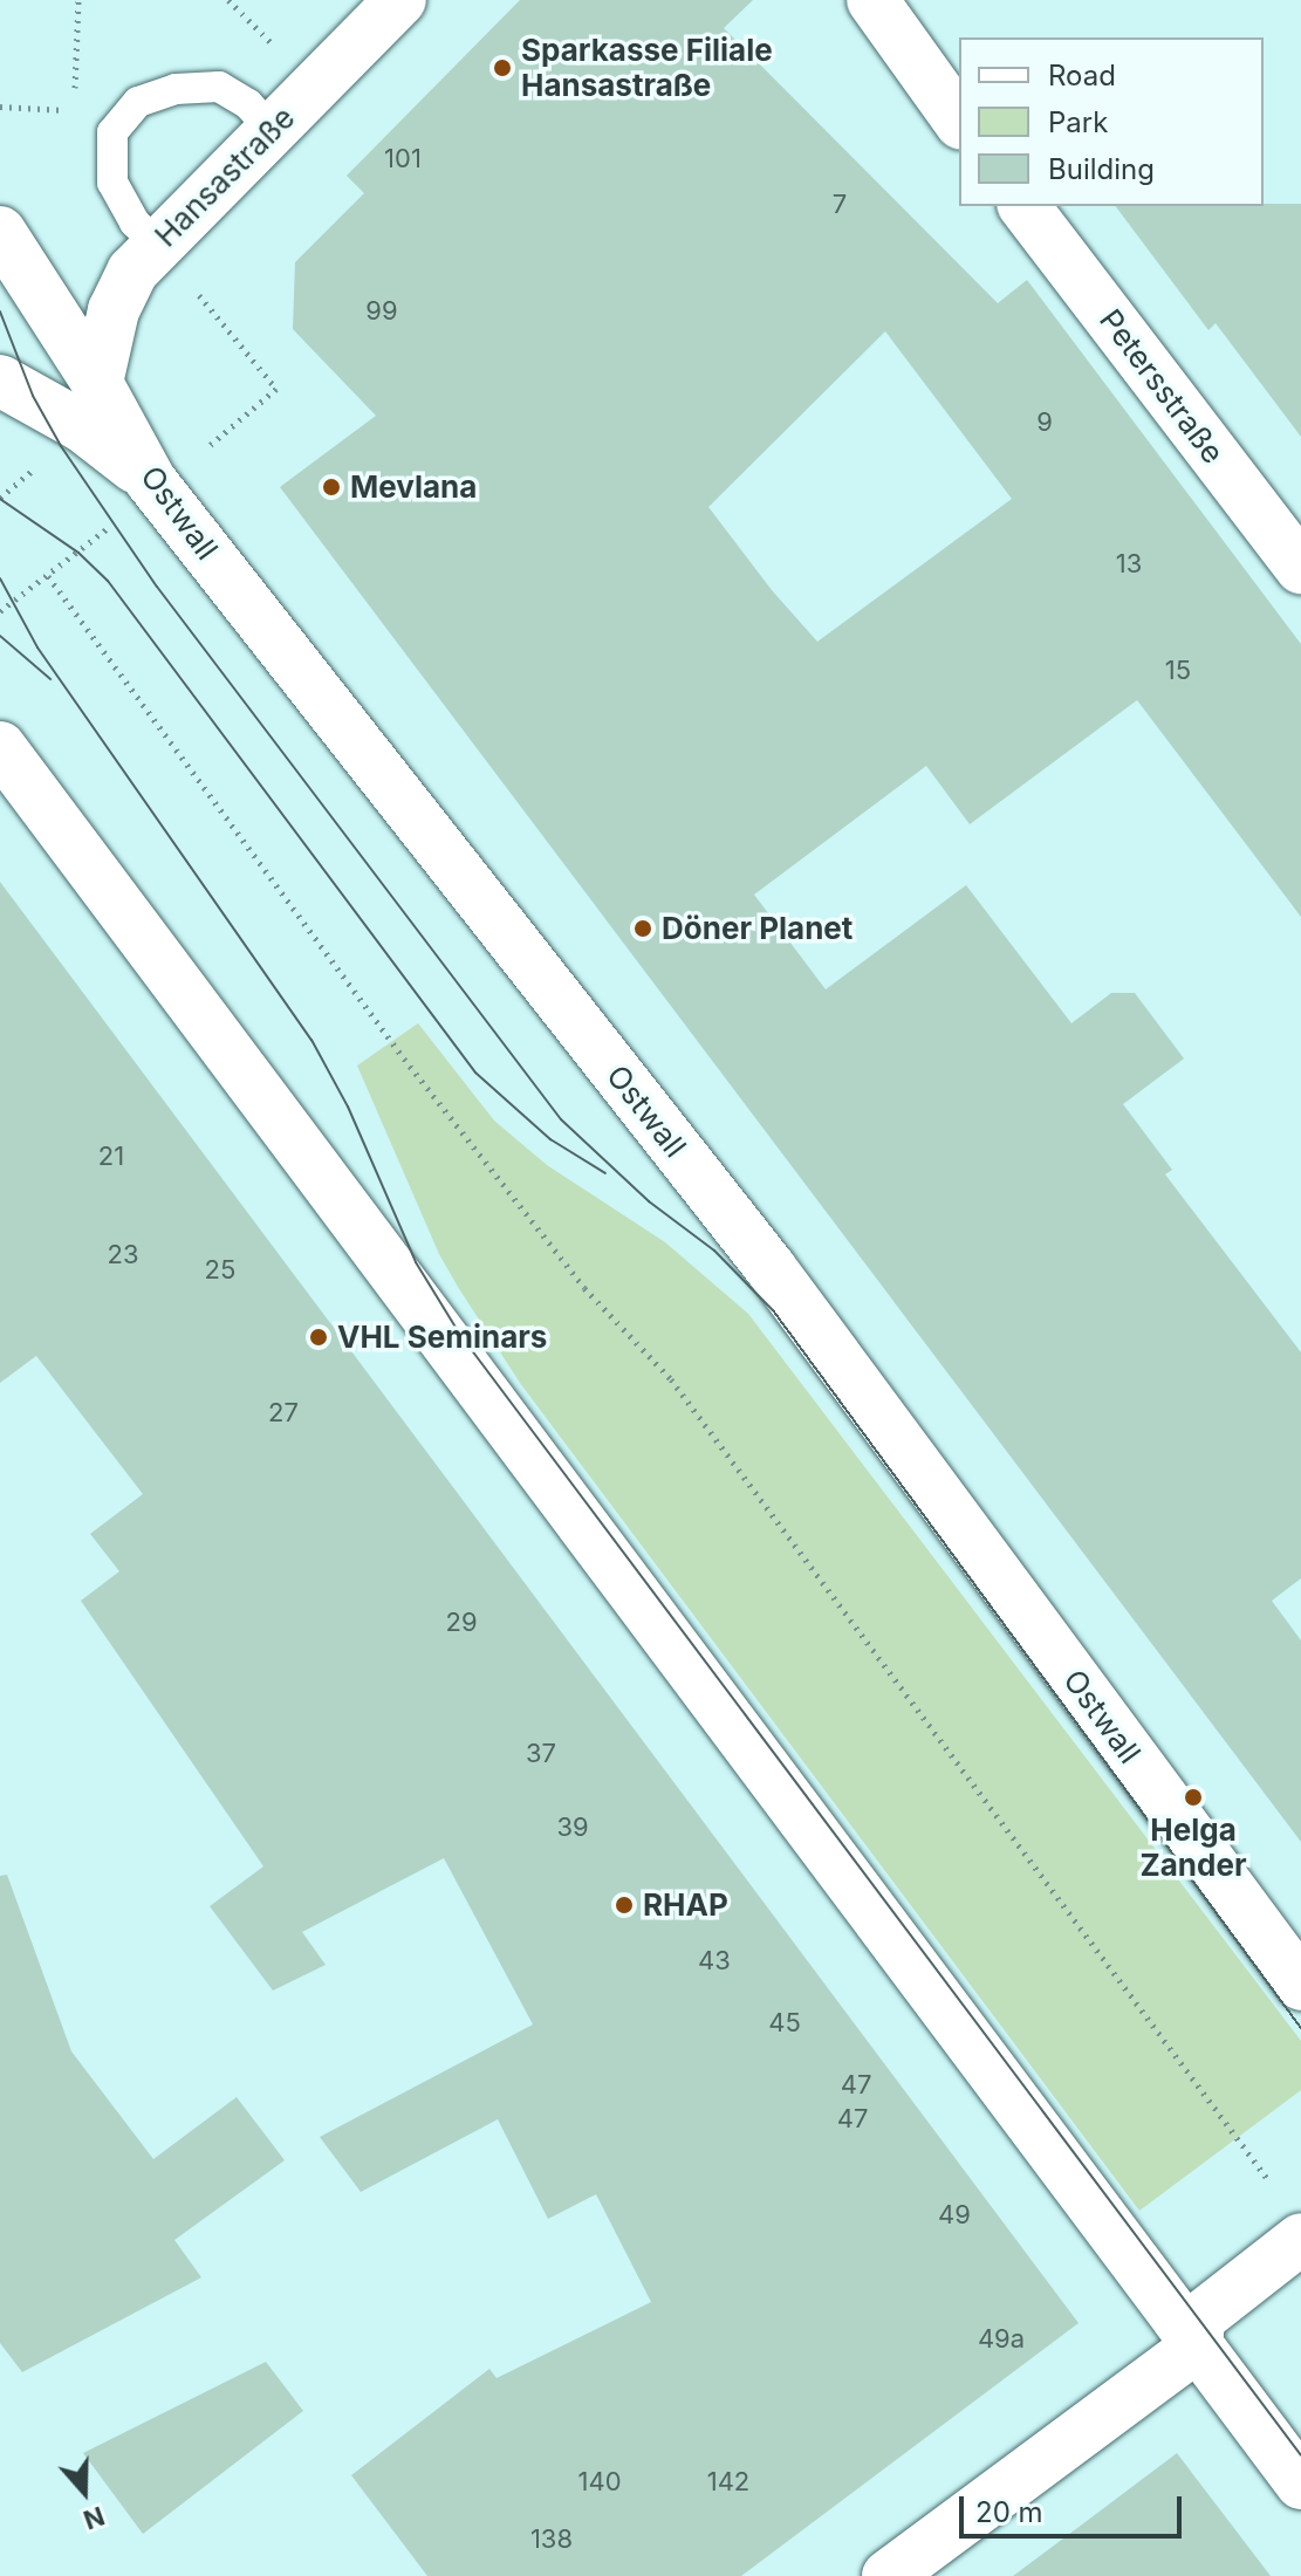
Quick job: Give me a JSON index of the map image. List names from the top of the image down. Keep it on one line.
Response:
{"streets":{"street":["Hansastraße","Petersstraße","Ostwall"]},"crossings":[["Hansastraße","Ostwall"]],"places":["Sparkasse Filiale Hansastraße","Mevlana","Döner Planet","VHL Seminars","Helga Zander","RHAP"],"house_numbers":["101","7","99","9","13","15","21","23","25","27","29","37","39","43","45","47","47","49","49a","140","142","138"],"legend":["Road","Park","Building"],"scale_bar":"20 m","north":"bottom"}
